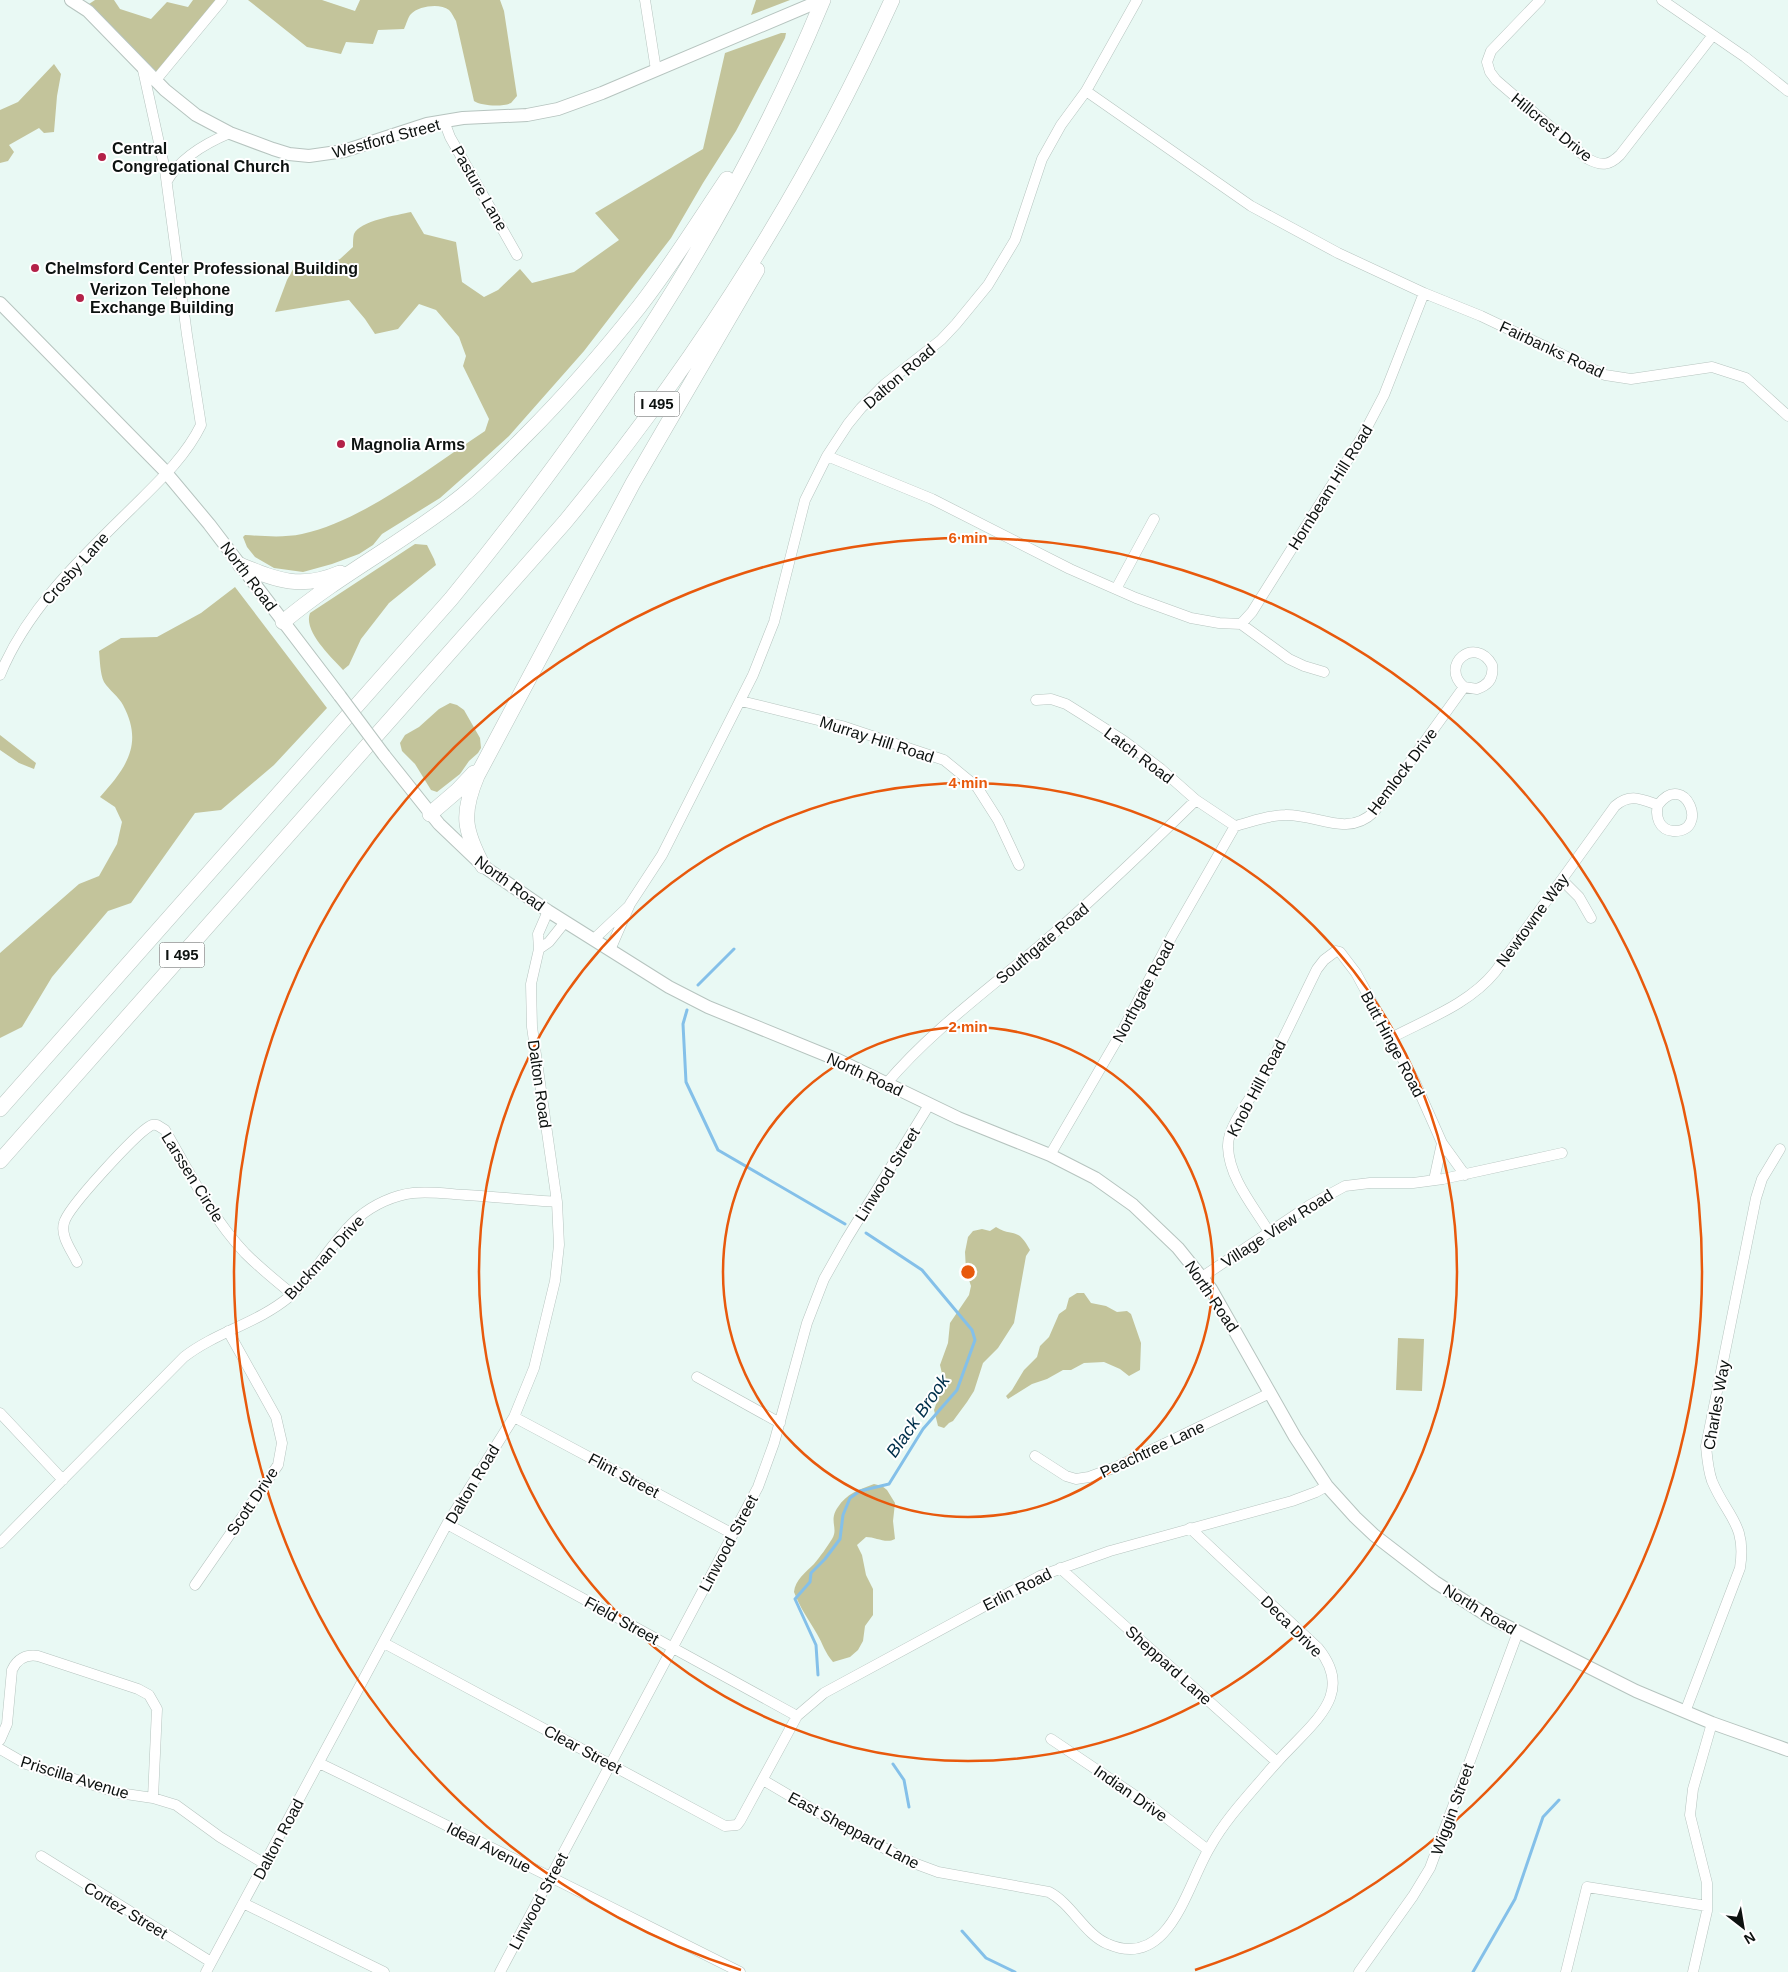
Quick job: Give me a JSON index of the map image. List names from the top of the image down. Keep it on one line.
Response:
{"streets":{"highway":["I 495"],"main road":["Westford Street","North Road"],"street":["Hillcrest Drive","Pasture Lane","Fairbanks Road","Dalton Road","Hornbeam Hill Road","Crosby Lane","Murray Hill Road","Latch Road","Hemlock Drive","Newtowne Way","Southgate Road","Northgate Road","Butt Hinge Road","Knob Hill Road","Linwood Street","Larssen Circle","Village View Road","Buckman Drive","Charles Way","Peachtree Lane","Flint Street","Scott Drive","Erlin Road","Field Street","Deca Drive","Sheppard Lane","Clear Street","Priscilla Avenue","Indian Drive","Wiggin Street","East Sheppard Lane","Ideal Avenue","Cortez Street"]},"crossings":[["Westford Street","Pasture Lane"],["Westford Street","I 495"],["Westford Street","Crosby Lane"],["Fairbanks Road","Hornbeam Hill Road"],["Dalton Road","North Road"],["Dalton Road","Murray Hill Road"],["Dalton Road","Buckman Drive"],["Dalton Road","Flint Street"],["Dalton Road","Field Street"],["Dalton Road","Clear Street"],["Dalton Road","Priscilla Avenue"],["Dalton Road","Ideal Avenue"],["Dalton Road","Cortez Street"],["Crosby Lane","North Road"],["North Road","Southgate Road"],["North Road","Northgate Road"],["North Road","Linwood Street"],["North Road","Village View Road"],["North Road","Charles Way"],["North Road","Peachtree Lane"],["North Road","Erlin Road"],["North Road","Wiggin Street"],["Latch Road","Hemlock Drive"],["Latch Road","Southgate Road"],["Latch Road","Northgate Road"],["Hemlock Drive","Northgate Road"],["Newtowne Way","Butt Hinge Road"],["Butt Hinge Road","Knob Hill Road"],["Butt Hinge Road","Village View Road"],["Knob Hill Road","Village View Road"],["Linwood Street","Flint Street"],["Linwood Street","Field Street"],["Linwood Street","Clear Street"],["Linwood Street","Ideal Avenue"],["Larssen Circle","Buckman Drive"],["Buckman Drive","Scott Drive"],["Erlin Road","Field Street"],["Erlin Road","Deca Drive"],["Erlin Road","Sheppard Lane"],["Erlin Road","Clear Street"],["Erlin Road","East Sheppard Lane"],["Deca Drive","Sheppard Lane"],["Deca Drive","East Sheppard Lane"],["Sheppard Lane","East Sheppard Lane"],["Clear Street","East Sheppard Lane"],["Indian Drive","East Sheppard Lane"]],"water":["Black Brook"],"places":["Central Congregational Church","Chelmsford Center Professional Building","Verizon Telephone Exchange Building","Magnolia Arms"],"north":"bottom right","rings":["6 min","4 min","2 min"]}
